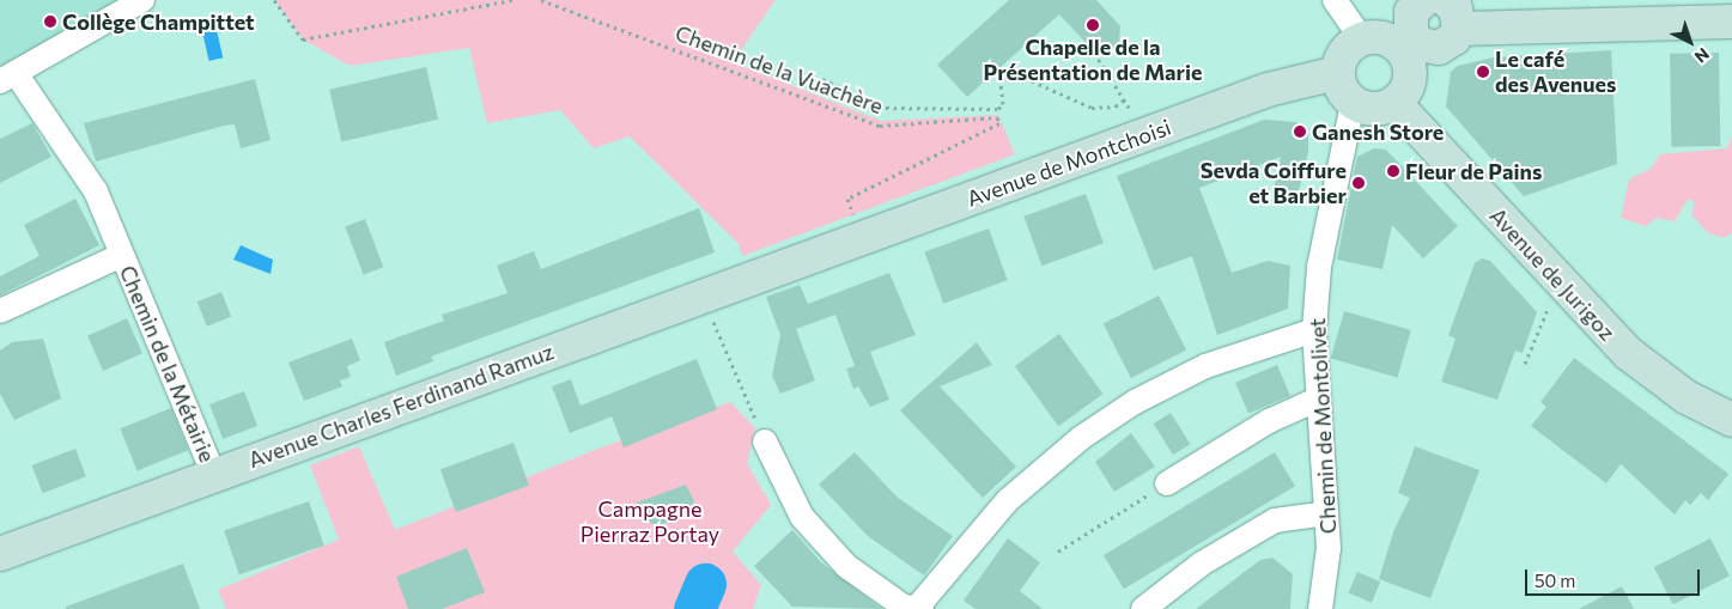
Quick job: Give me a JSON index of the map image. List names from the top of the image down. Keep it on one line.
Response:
{"streets":{"street":["Avenue de Montchoisi","Avenue de Jurigoz","Chemin de la Métairie","Avenue Charles Ferdinand Ramuz","Chemin de Montolivet"],"path":["Chemin de la Vuachère"]},"crossings":[["Avenue de Montchoisi","Avenue de Jurigoz"],["Avenue de Montchoisi","Avenue Charles Ferdinand Ramuz"],["Avenue de Montchoisi","Chemin de Montolivet"],["Avenue de Jurigoz","Chemin de Montolivet"],["Chemin de la Métairie","Avenue Charles Ferdinand Ramuz"]],"parks":["Campagne Pierraz Portay"],"places":["Collège Champittet","Chapelle de la Présentation de Marie","Le café des Avenues","Ganesh Store","Fleur de Pains","Sevda Coiffure et Barbier"],"scale_bar":"50 m","north":"bottom right"}
